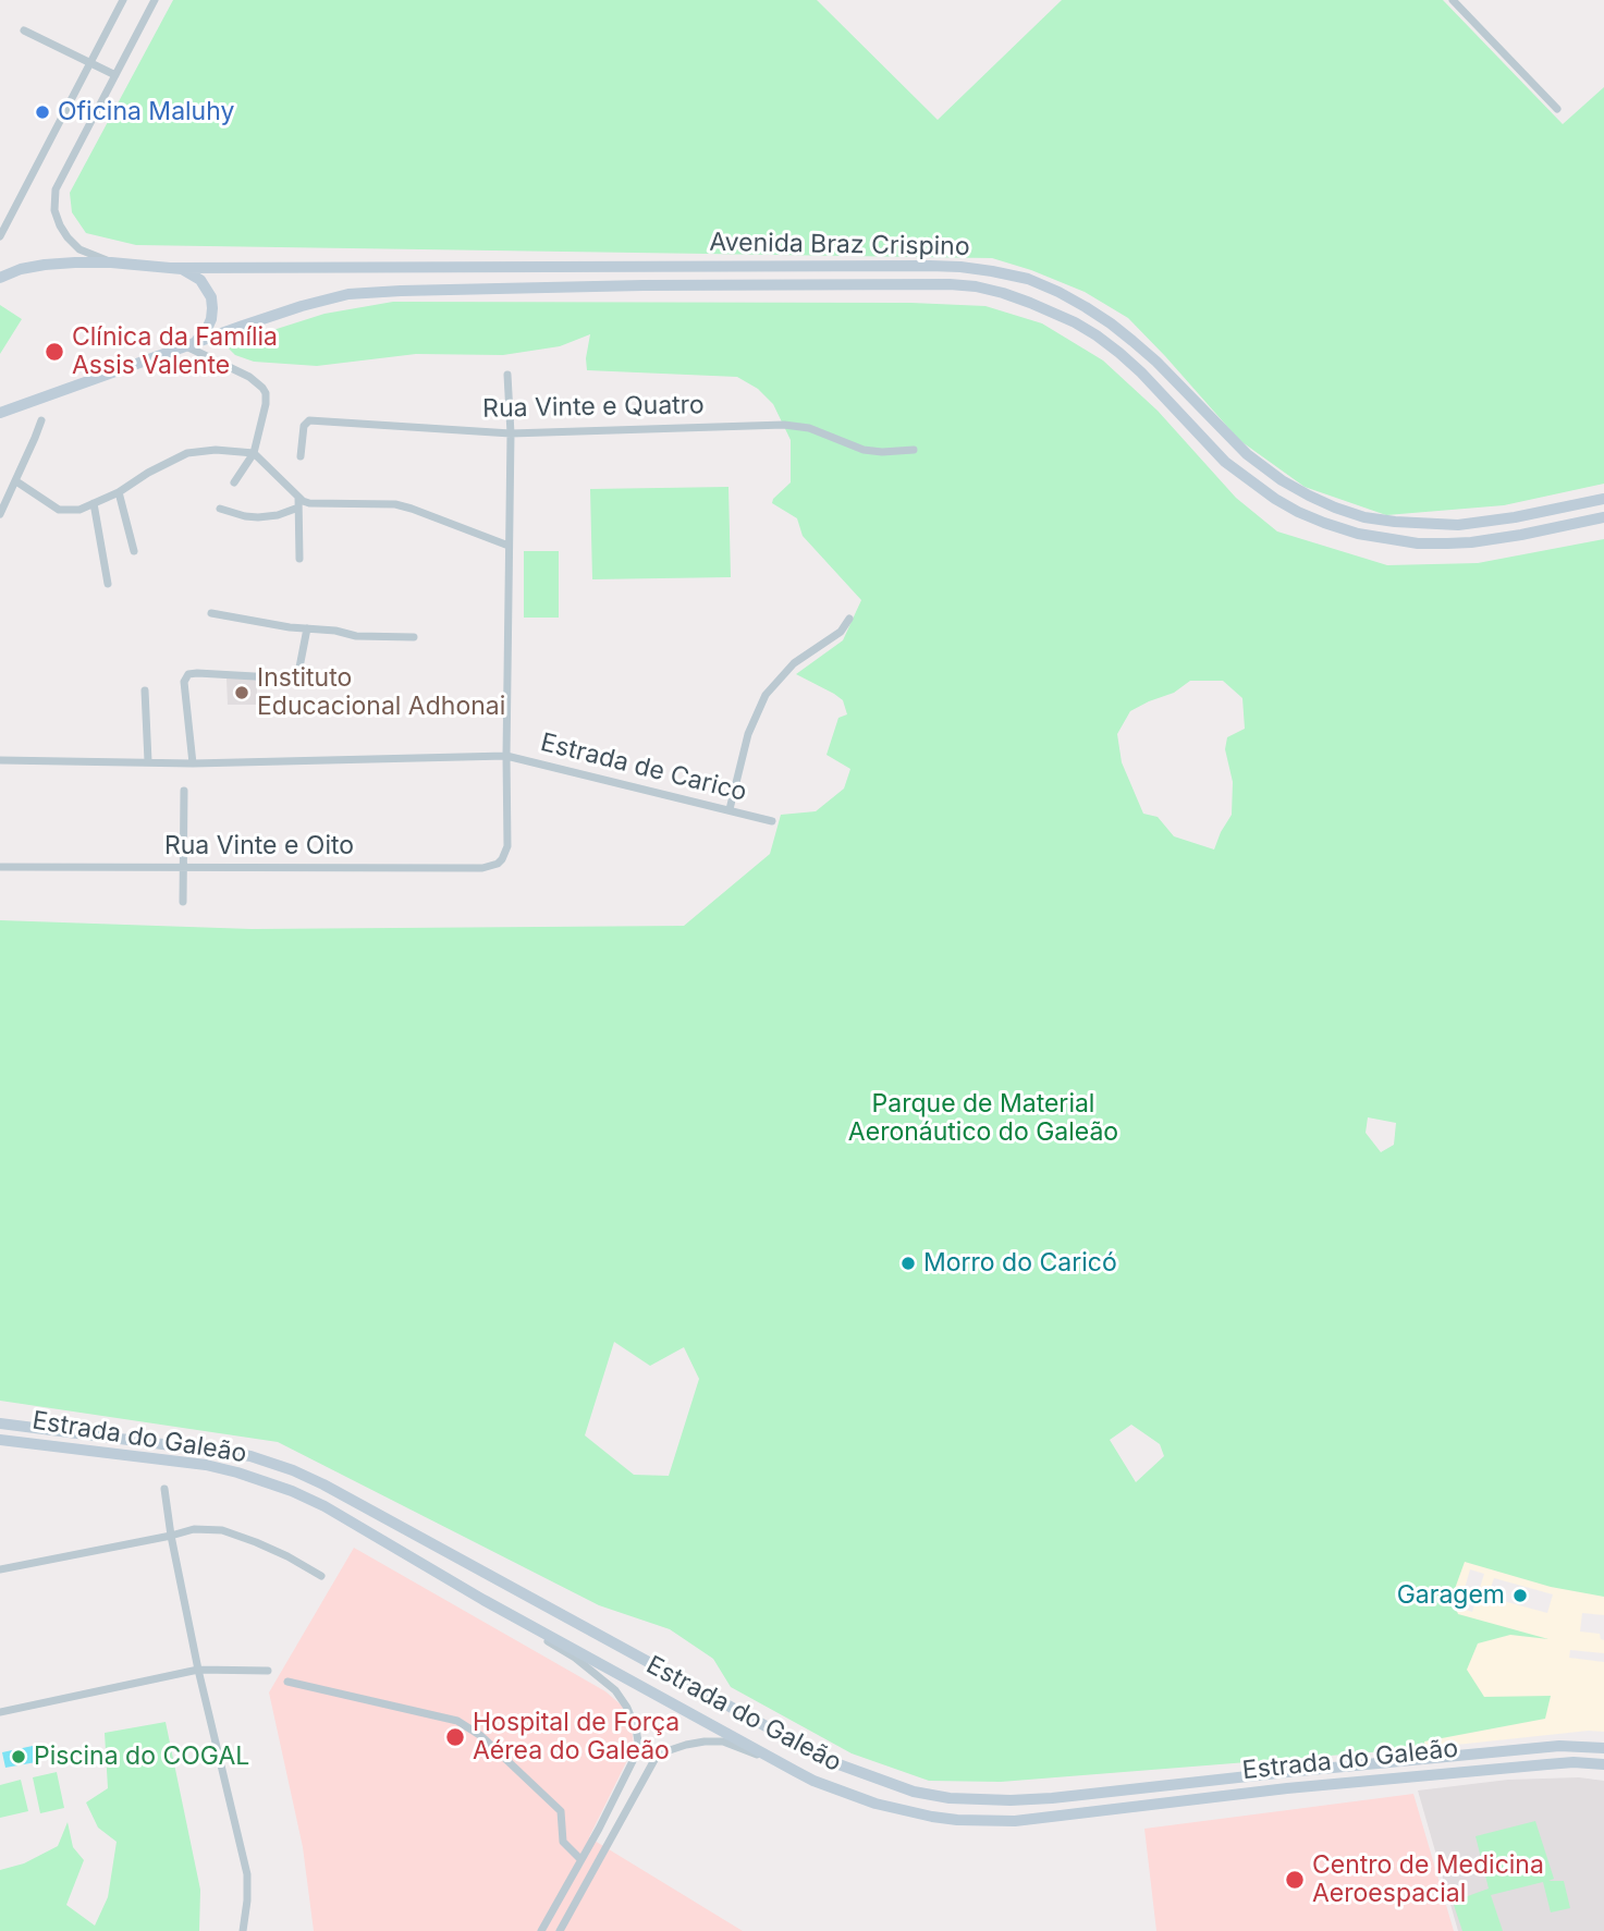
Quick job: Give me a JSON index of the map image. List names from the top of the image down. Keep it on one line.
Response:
{"streets":{"main road":["Avenida Braz Crispino","Estrada do Galeão"],"street":["Rua Vinte e Quatro","Estrada de Carico","Rua Vinte e Oito"]},"crossings":[["Estrada de Carico","Rua Vinte e Oito"]],"parks":["Parque de Material Aeronáutico do Galeão"],"places":["Oficina Maluhy","Clínica da Família Assis Valente","Instituto Educacional Adhonai","Morro do Caricó","Garagem","Hospital de Força Aérea do Galeão","Piscina do COGAL","Centro de Medicina Aeroespacial"]}
